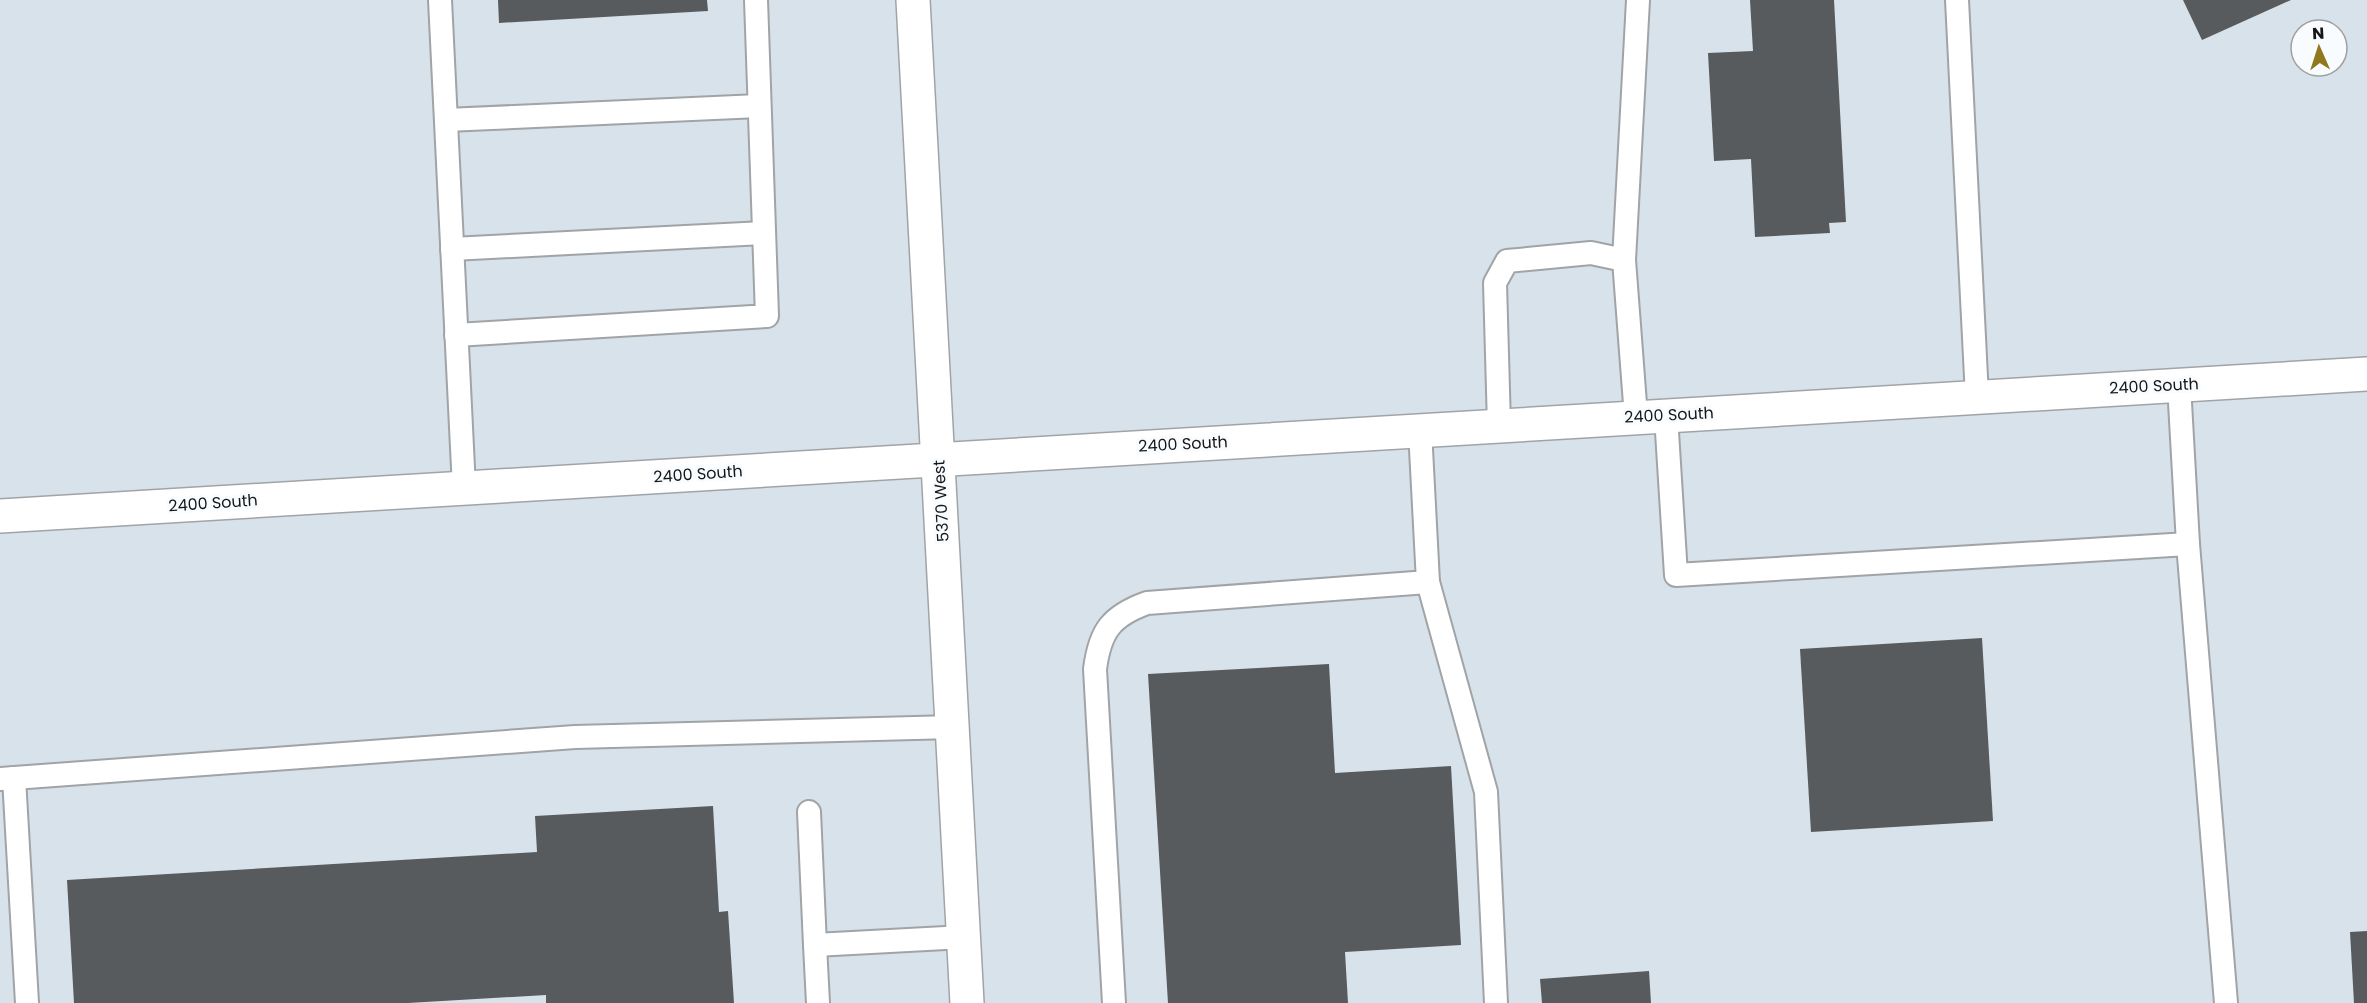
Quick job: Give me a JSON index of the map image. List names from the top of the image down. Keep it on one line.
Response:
{"streets":{"street":["2400 South","5370 West"]},"crossings":[["2400 South","5370 West"]],"north":"top"}
